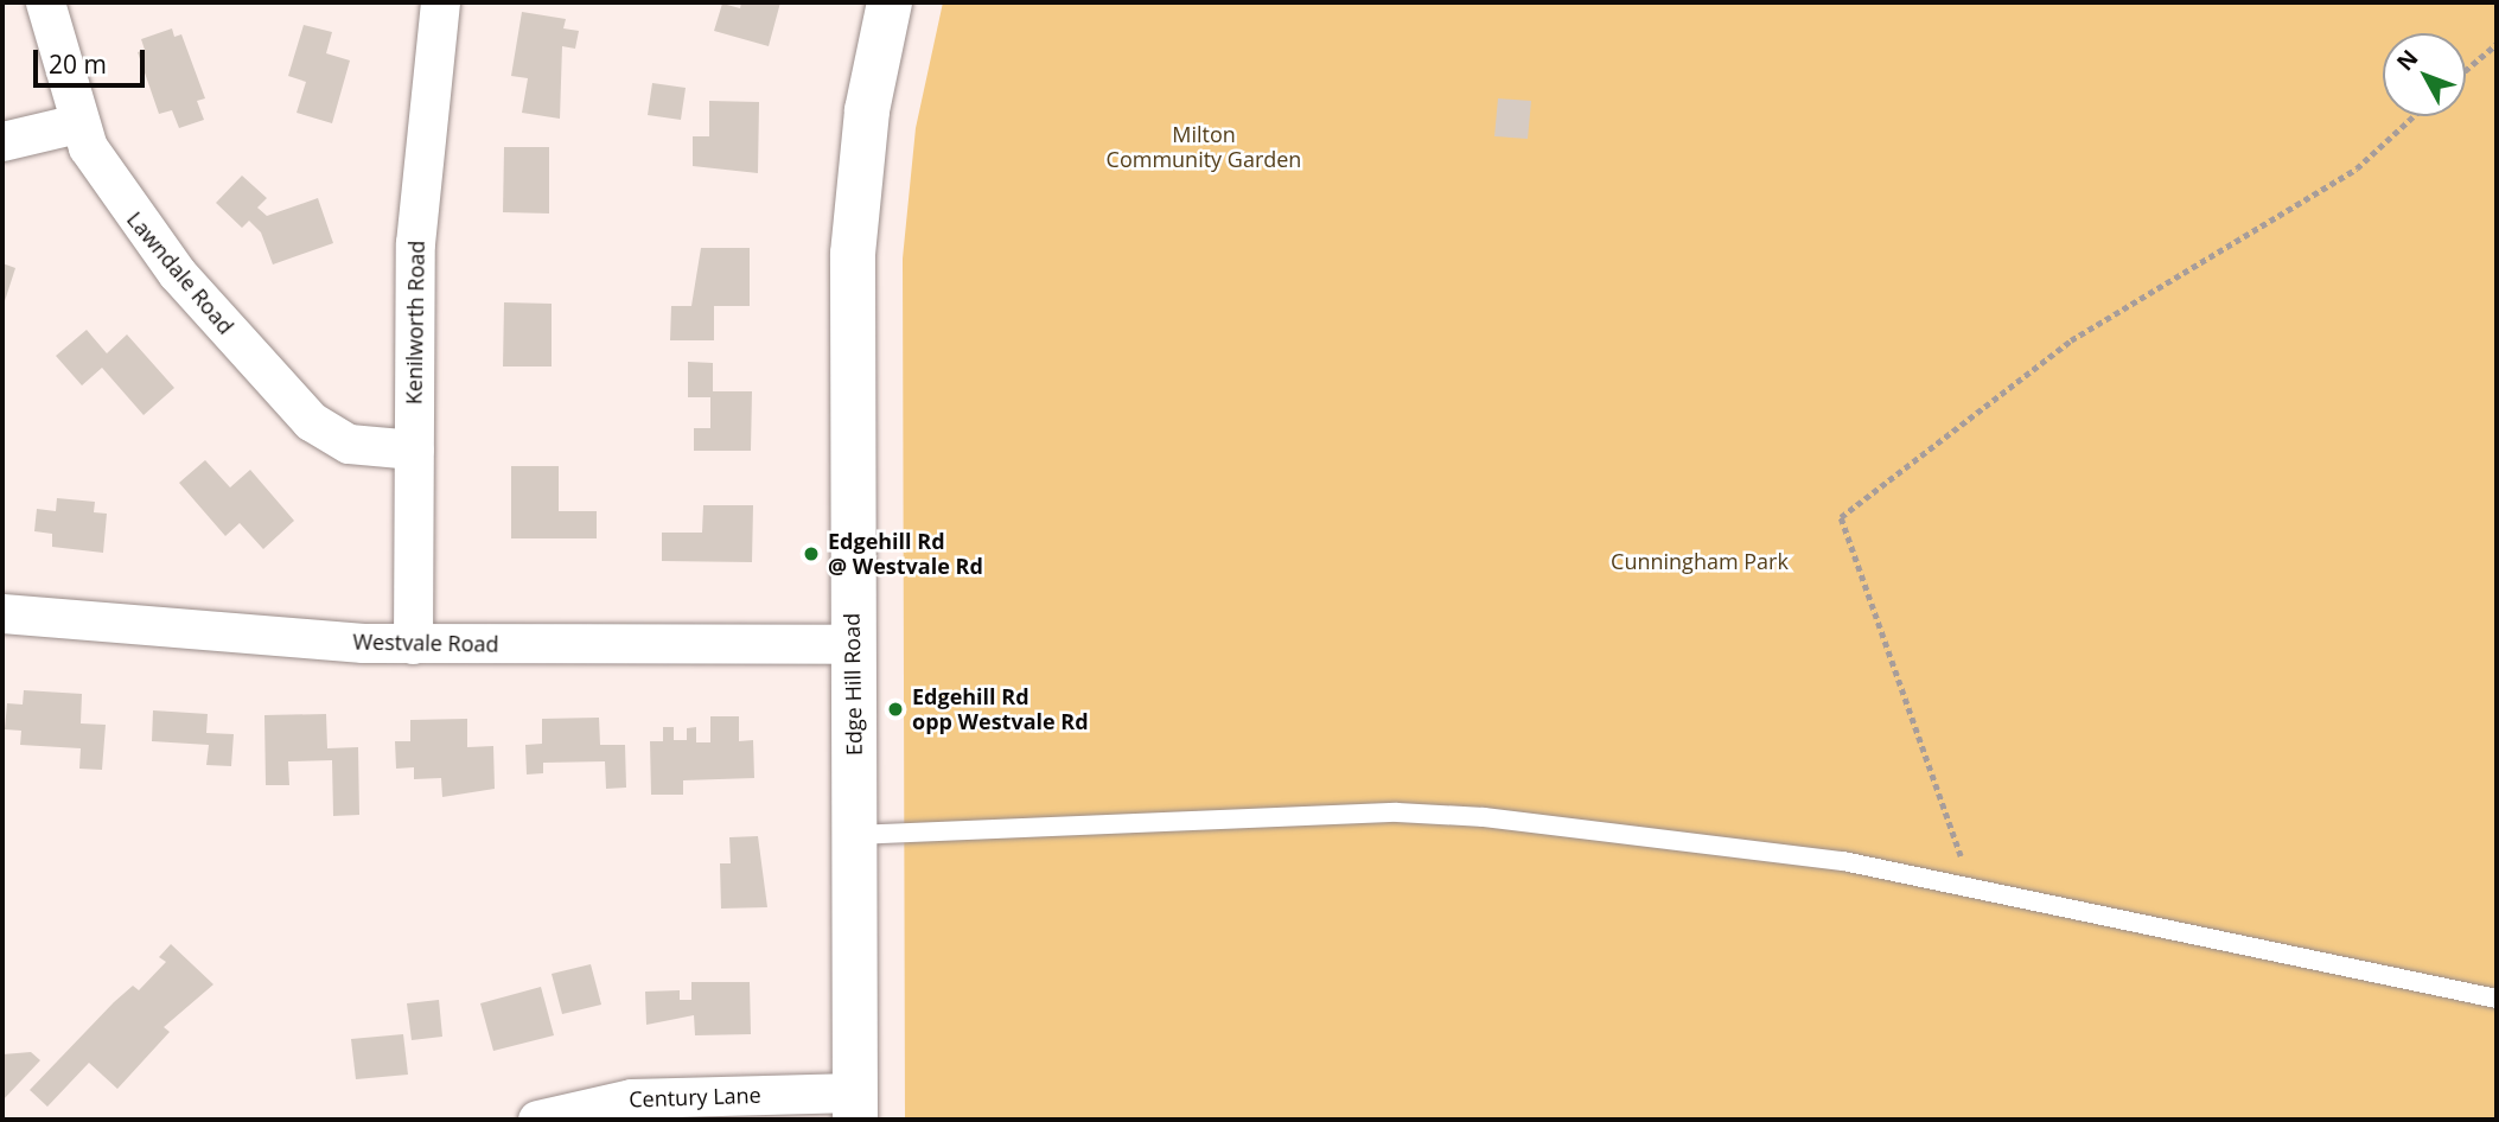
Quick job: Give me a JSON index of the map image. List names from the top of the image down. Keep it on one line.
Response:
{"streets":{"street":["Lawndale Road","Kenilworth Road","Westvale Road","Edge Hill Road","Century Lane"]},"crossings":[["Lawndale Road","Kenilworth Road"],["Kenilworth Road","Westvale Road"],["Westvale Road","Edge Hill Road"],["Edge Hill Road","Century Lane"]],"parks":["Milton Community Garden","Cunningham Park"],"places":["Edgehill Rd @ Westvale Rd","Edgehill Rd opp Westvale Rd"],"scale_bar":"20 m","north":"top left"}
